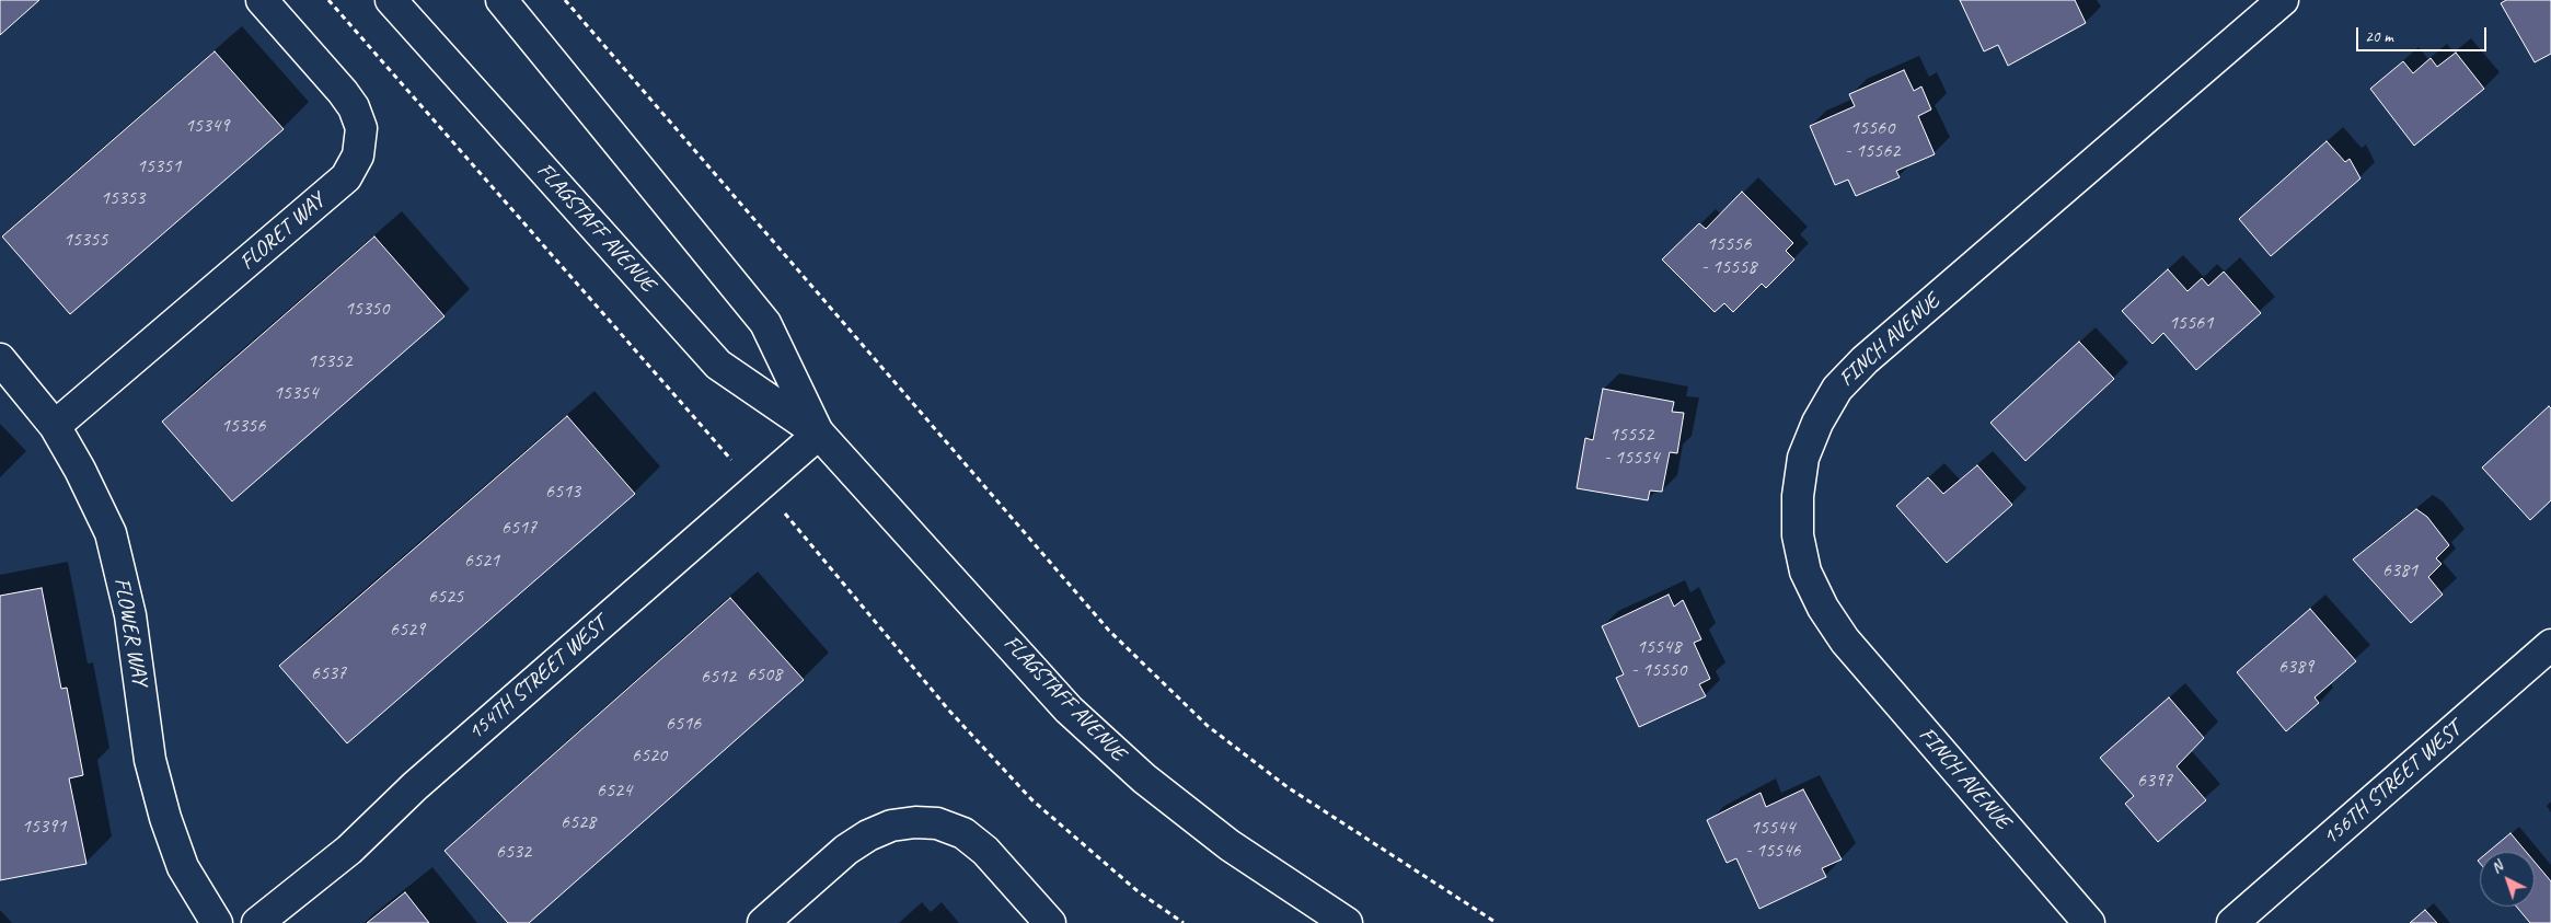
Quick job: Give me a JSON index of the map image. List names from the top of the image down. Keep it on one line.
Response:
{"streets":{"street":["FLAGSTAFF AVENUE","FLORET WAY","FINCH AVENUE","FLOWER WAY","154TH STREET WEST","156TH STREET WEST"]},"crossings":[["FLAGSTAFF AVENUE","154TH STREET WEST"],["FLORET WAY","FLOWER WAY"]],"house_numbers":["15349","15560 - 15562","15351","15353","15355","15556 - 15558","15350","15561","15352","15354","15356","15552 - 15554","6513","6517","6521","6381","6525","6529","15548 - 15550","6389","6537","6508","6512","6516","6520","6397","6524","6528","15391","15544 - 15546","6532"],"scale_bar":"20 m","north":"top left"}
